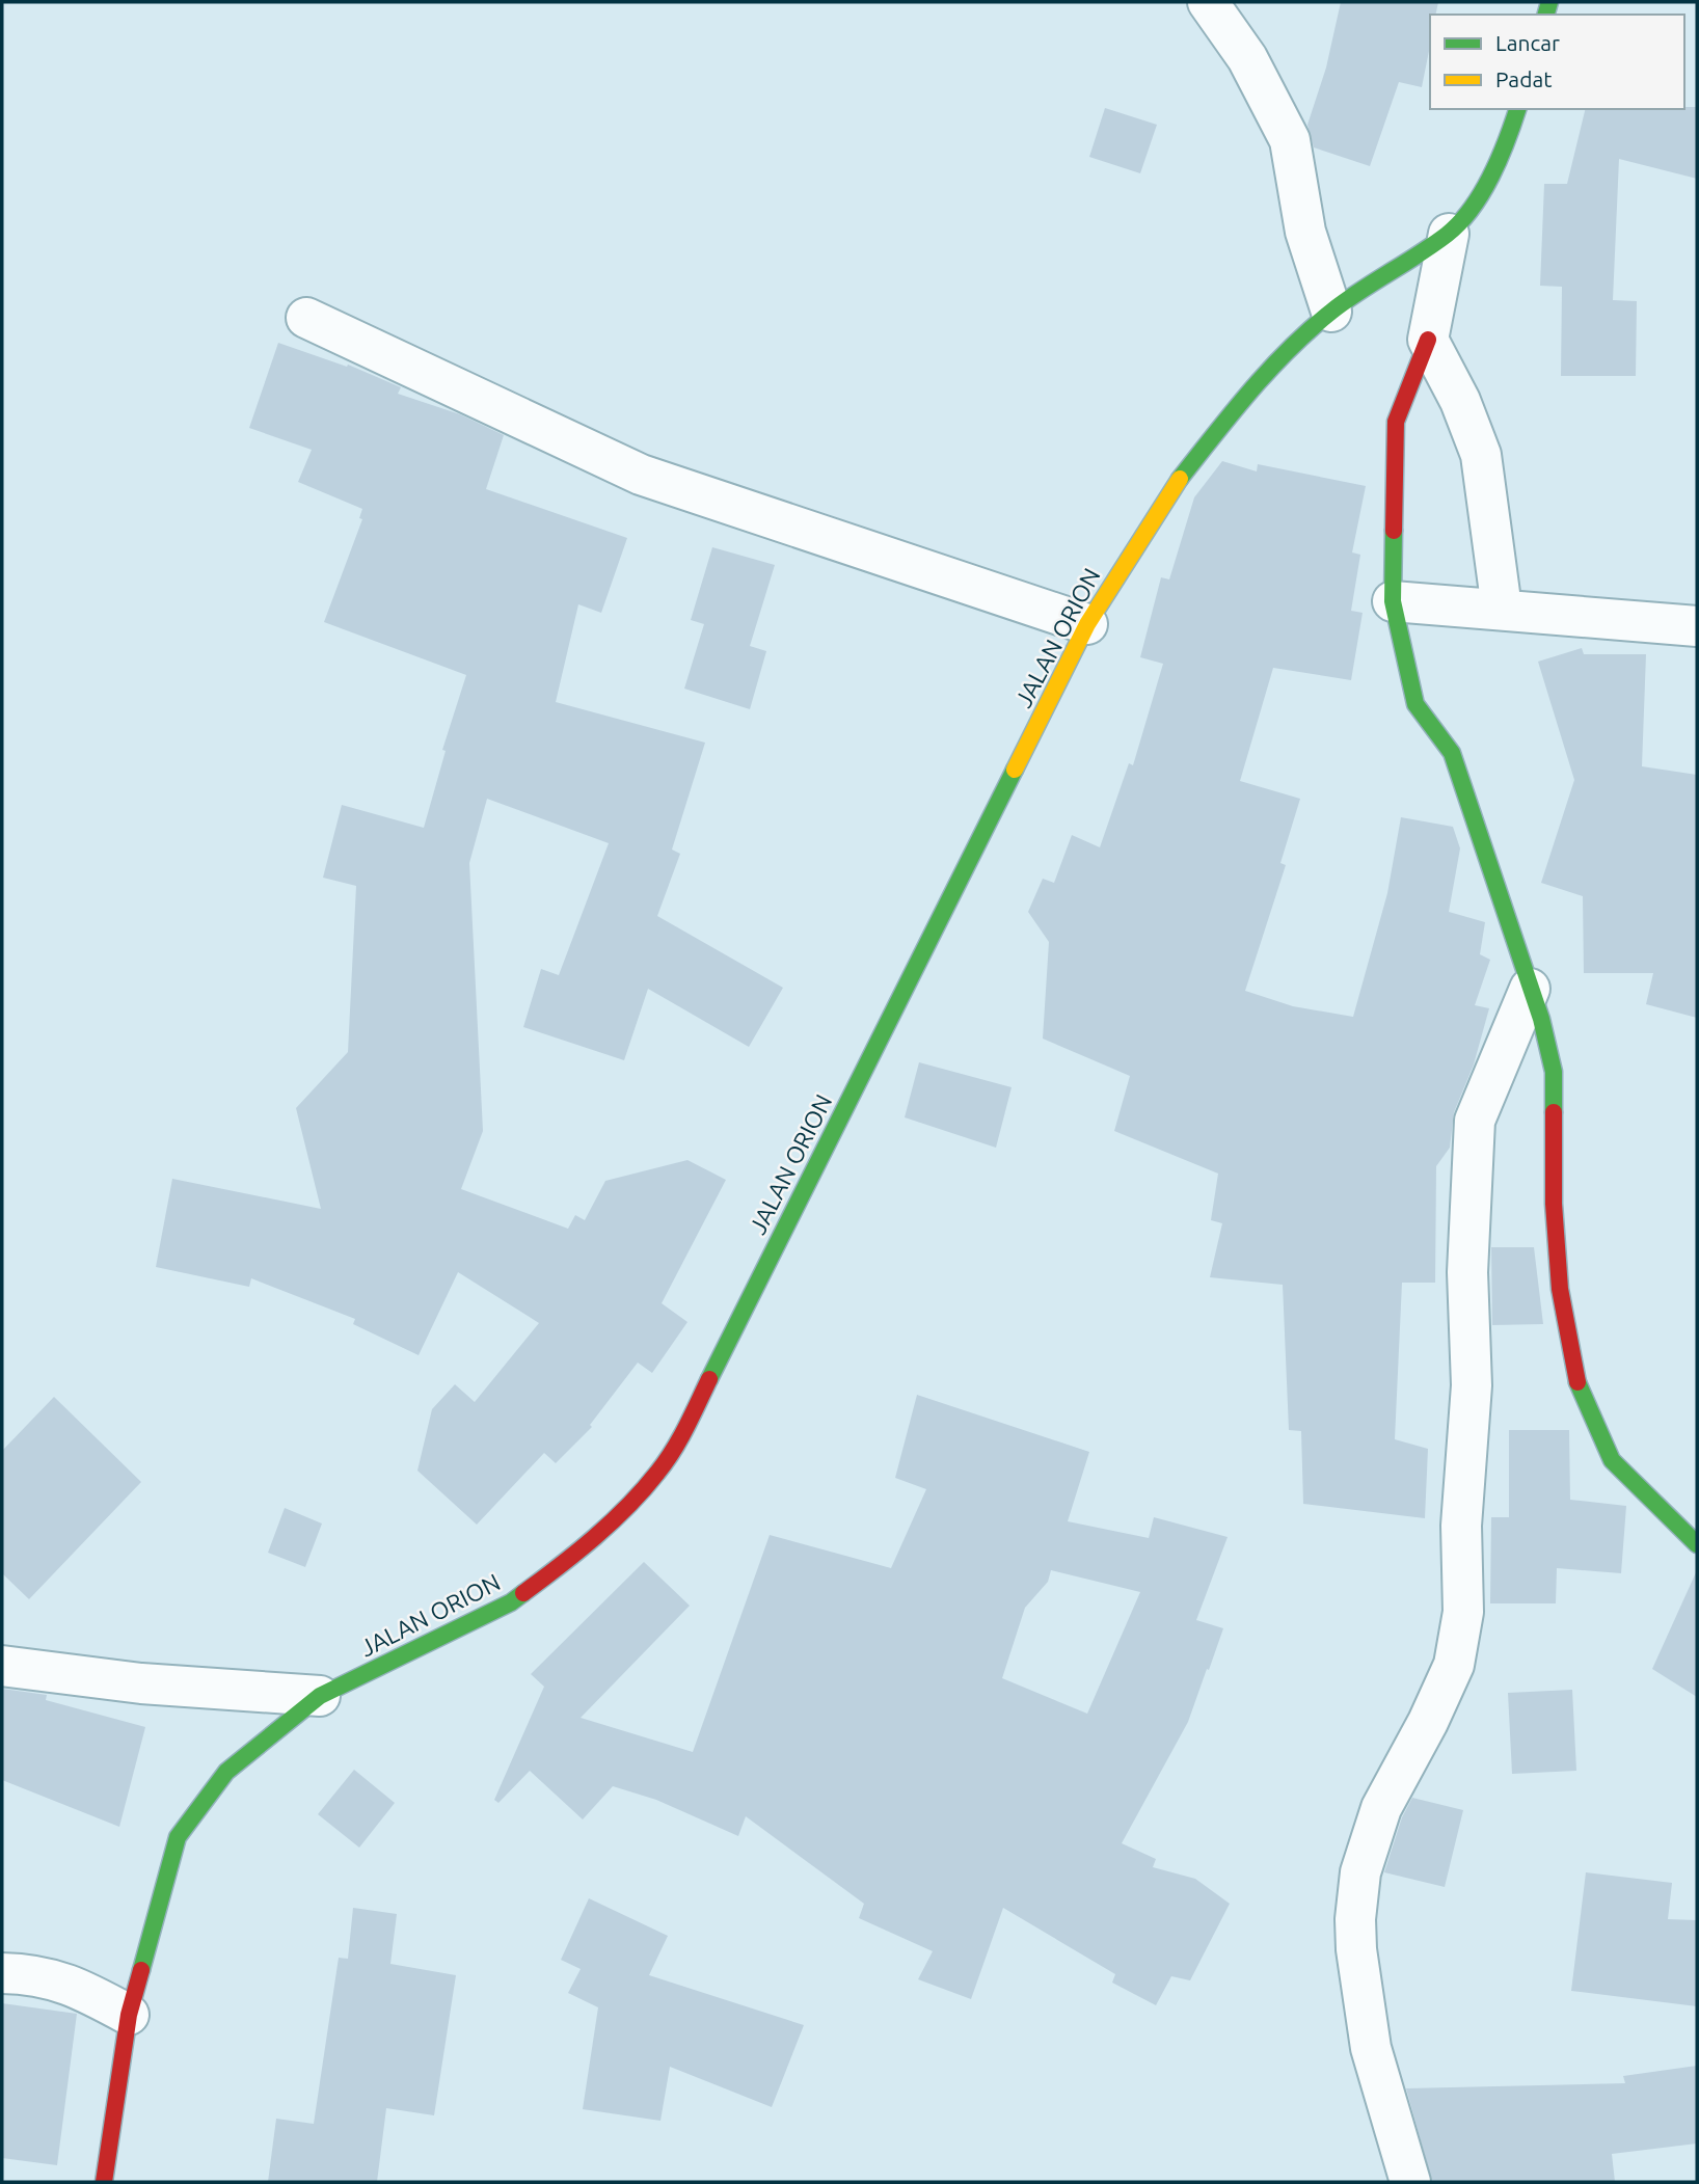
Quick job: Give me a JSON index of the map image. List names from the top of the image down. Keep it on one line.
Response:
{"streets":{"main road":["JALAN ORION"]},"legend":["Lancar","Padat"]}
